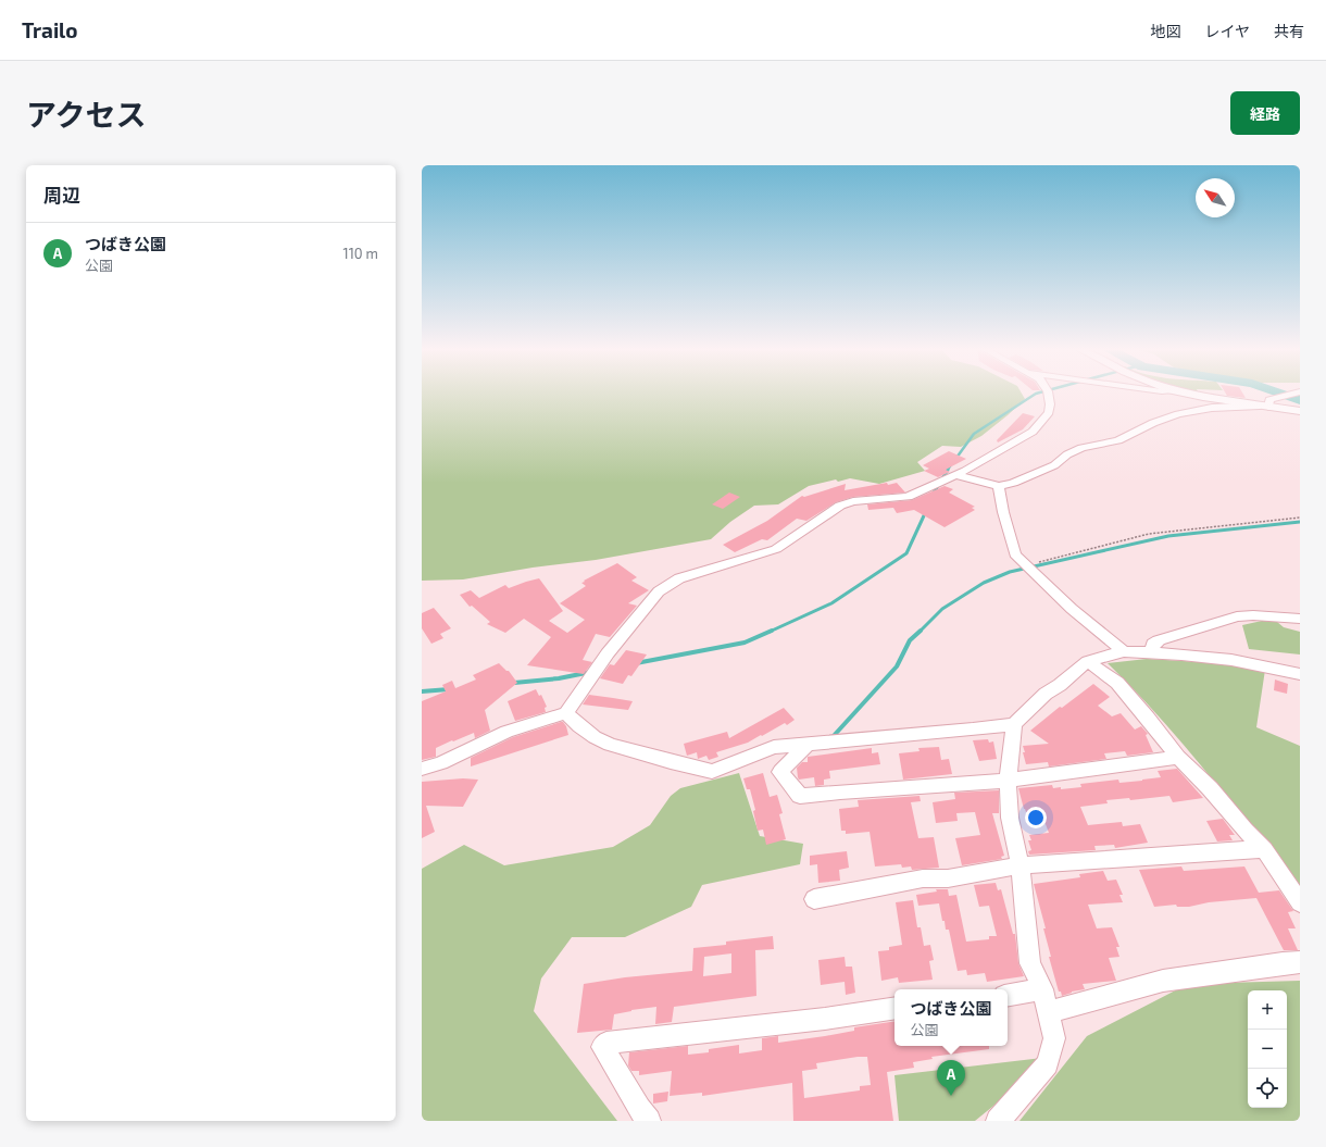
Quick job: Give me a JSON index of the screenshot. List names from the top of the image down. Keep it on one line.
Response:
{"north":"top left","page":{"header":"Trailo","nav":["地図","レイヤ","共有"],"title":"アクセス","buttons":"経路","heading":"周辺","list":[{"mark":"A","name":"つばき公園","note":"公園","value":"110 m"}],"popup":["つばき公園","公園"],"map_buttons":["+","−"],"pins":"A"}}
